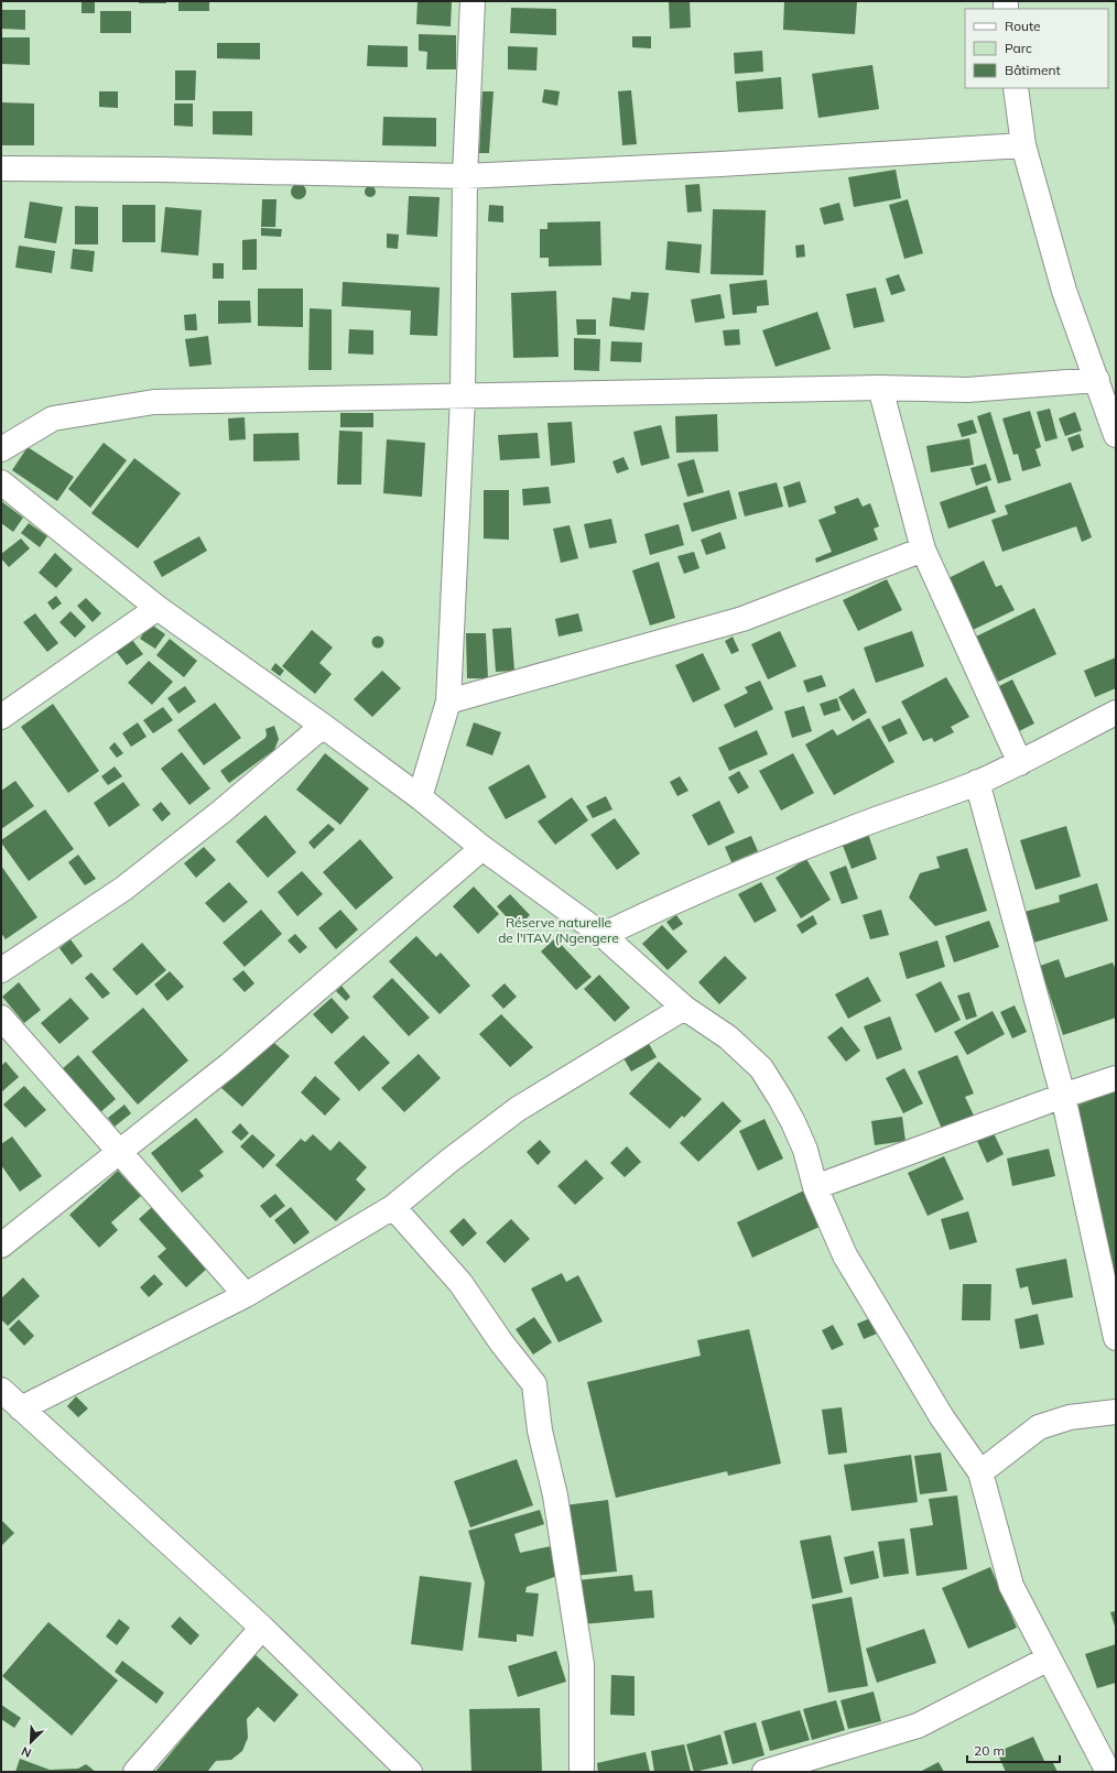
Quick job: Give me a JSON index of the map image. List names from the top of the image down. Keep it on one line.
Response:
{"parks":["Réserve naturelle de l'ITAV (Ngengere"],"legend":["Route","Parc","Bâtiment"],"scale_bar":"20 m","north":"bottom left"}
